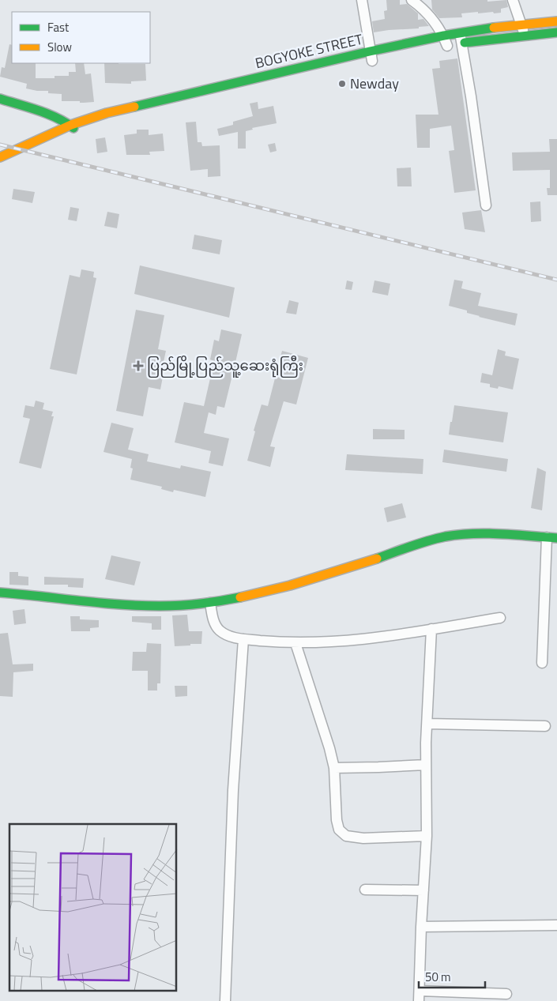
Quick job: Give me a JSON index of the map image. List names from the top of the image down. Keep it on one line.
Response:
{"streets":{"main road":["BOGYOKE STREET"]},"places":{"other":["Newday"],"health":["ပြည်မြို့ပြည်သူ့ဆေးရုံကြီး"]},"legend":["Fast","Slow"],"scale_bar":"50 m"}
